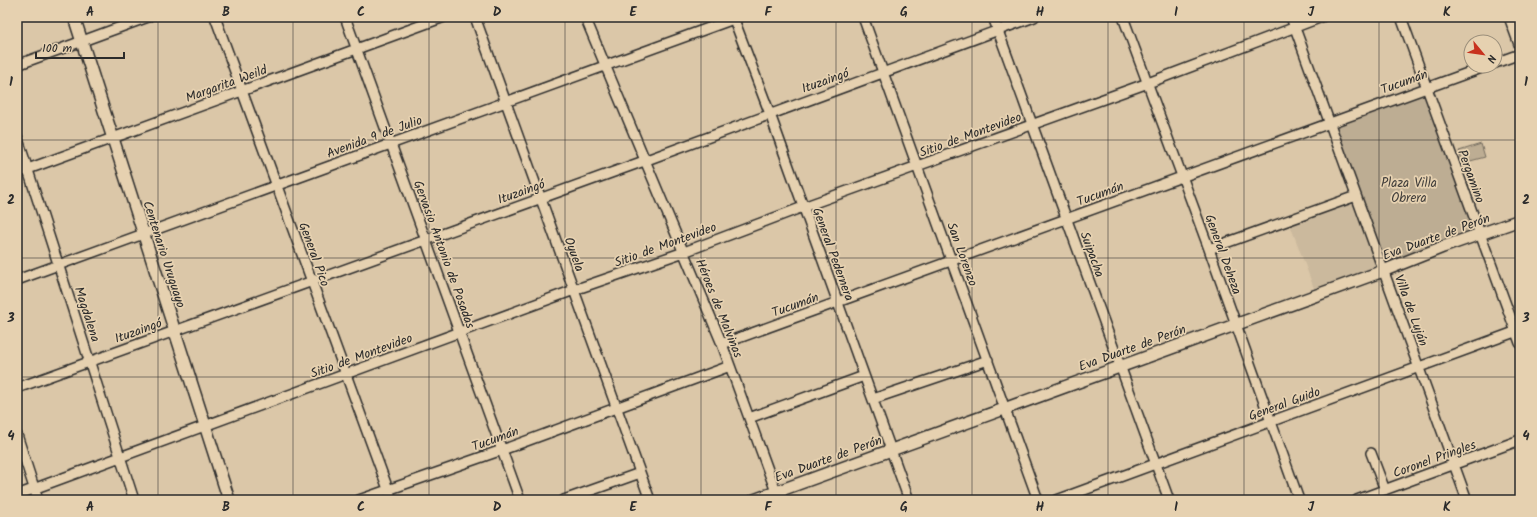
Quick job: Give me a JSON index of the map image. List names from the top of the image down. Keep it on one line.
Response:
{"streets":{"main road":["Eva Duarte de Perón","Centenario Uruguayo"],"street":["Ituzaingó","Tucumán","Margarita Weild","Sitio de Montevideo","Avenida 9 de Julio","Pergamino","General Pico","Gervasio Antonio de Posadas","Oyuela","General Pedernera","San Lorenzo","Suipacha","General Deheza","Héroes de Malvinas","Villa de Luján","Magdalena","General Guido","Coronel Pringles"]},"crossings":[["Ituzaingó","Centenario Uruguayo"],["Ituzaingó","General Pico"],["Ituzaingó","Gervasio Antonio de Posadas"],["Ituzaingó","Oyuela"],["Ituzaingó","General Pedernera"],["Ituzaingó","San Lorenzo"],["Ituzaingó","Suipacha"],["Ituzaingó","Héroes de Malvinas"],["Ituzaingó","Magdalena"],["Tucumán","Pergamino"],["Tucumán","General Pico"],["Tucumán","Gervasio Antonio de Posadas"],["Tucumán","Oyuela"],["Tucumán","General Pedernera"],["Tucumán","San Lorenzo"],["Tucumán","Suipacha"],["Tucumán","General Deheza"],["Tucumán","Héroes de Malvinas"],["Tucumán","Villa de Luján"],["Margarita Weild","Centenario Uruguayo"],["Margarita Weild","General Pico"],["Margarita Weild","Gervasio Antonio de Posadas"],["Margarita Weild","Magdalena"],["Sitio de Montevideo","Centenario Uruguayo"],["Sitio de Montevideo","General Pico"],["Sitio de Montevideo","Gervasio Antonio de Posadas"],["Sitio de Montevideo","Oyuela"],["Sitio de Montevideo","General Pedernera"],["Sitio de Montevideo","San Lorenzo"],["Sitio de Montevideo","Suipacha"],["Sitio de Montevideo","General Deheza"],["Sitio de Montevideo","Héroes de Malvinas"],["Sitio de Montevideo","Villa de Luján"],["Sitio de Montevideo","Magdalena"],["Avenida 9 de Julio","Centenario Uruguayo"],["Avenida 9 de Julio","General Pico"],["Avenida 9 de Julio","Gervasio Antonio de Posadas"],["Avenida 9 de Julio","Oyuela"],["Avenida 9 de Julio","General Pedernera"],["Avenida 9 de Julio","Héroes de Malvinas"],["Avenida 9 de Julio","Magdalena"],["Pergamino","Eva Duarte de Perón"],["Pergamino","General Guido"],["Eva Duarte de Perón","General Pedernera"],["Eva Duarte de Perón","San Lorenzo"],["Eva Duarte de Perón","Suipacha"],["Eva Duarte de Perón","General Deheza"],["Eva Duarte de Perón","Héroes de Malvinas"],["Eva Duarte de Perón","Villa de Luján"],["Suipacha","General Guido"],["General Deheza","General Guido"],["Villa de Luján","General Guido"],["Villa de Luján","Coronel Pringles"]],"parks":["Plaza Villa Obrera"],"scale_bar":"100 m","north":"bottom right","grid":{"columns":["A","B","C","D","E","F","G","H","I","J","K"],"rows":["1","2","3","4"]}}
